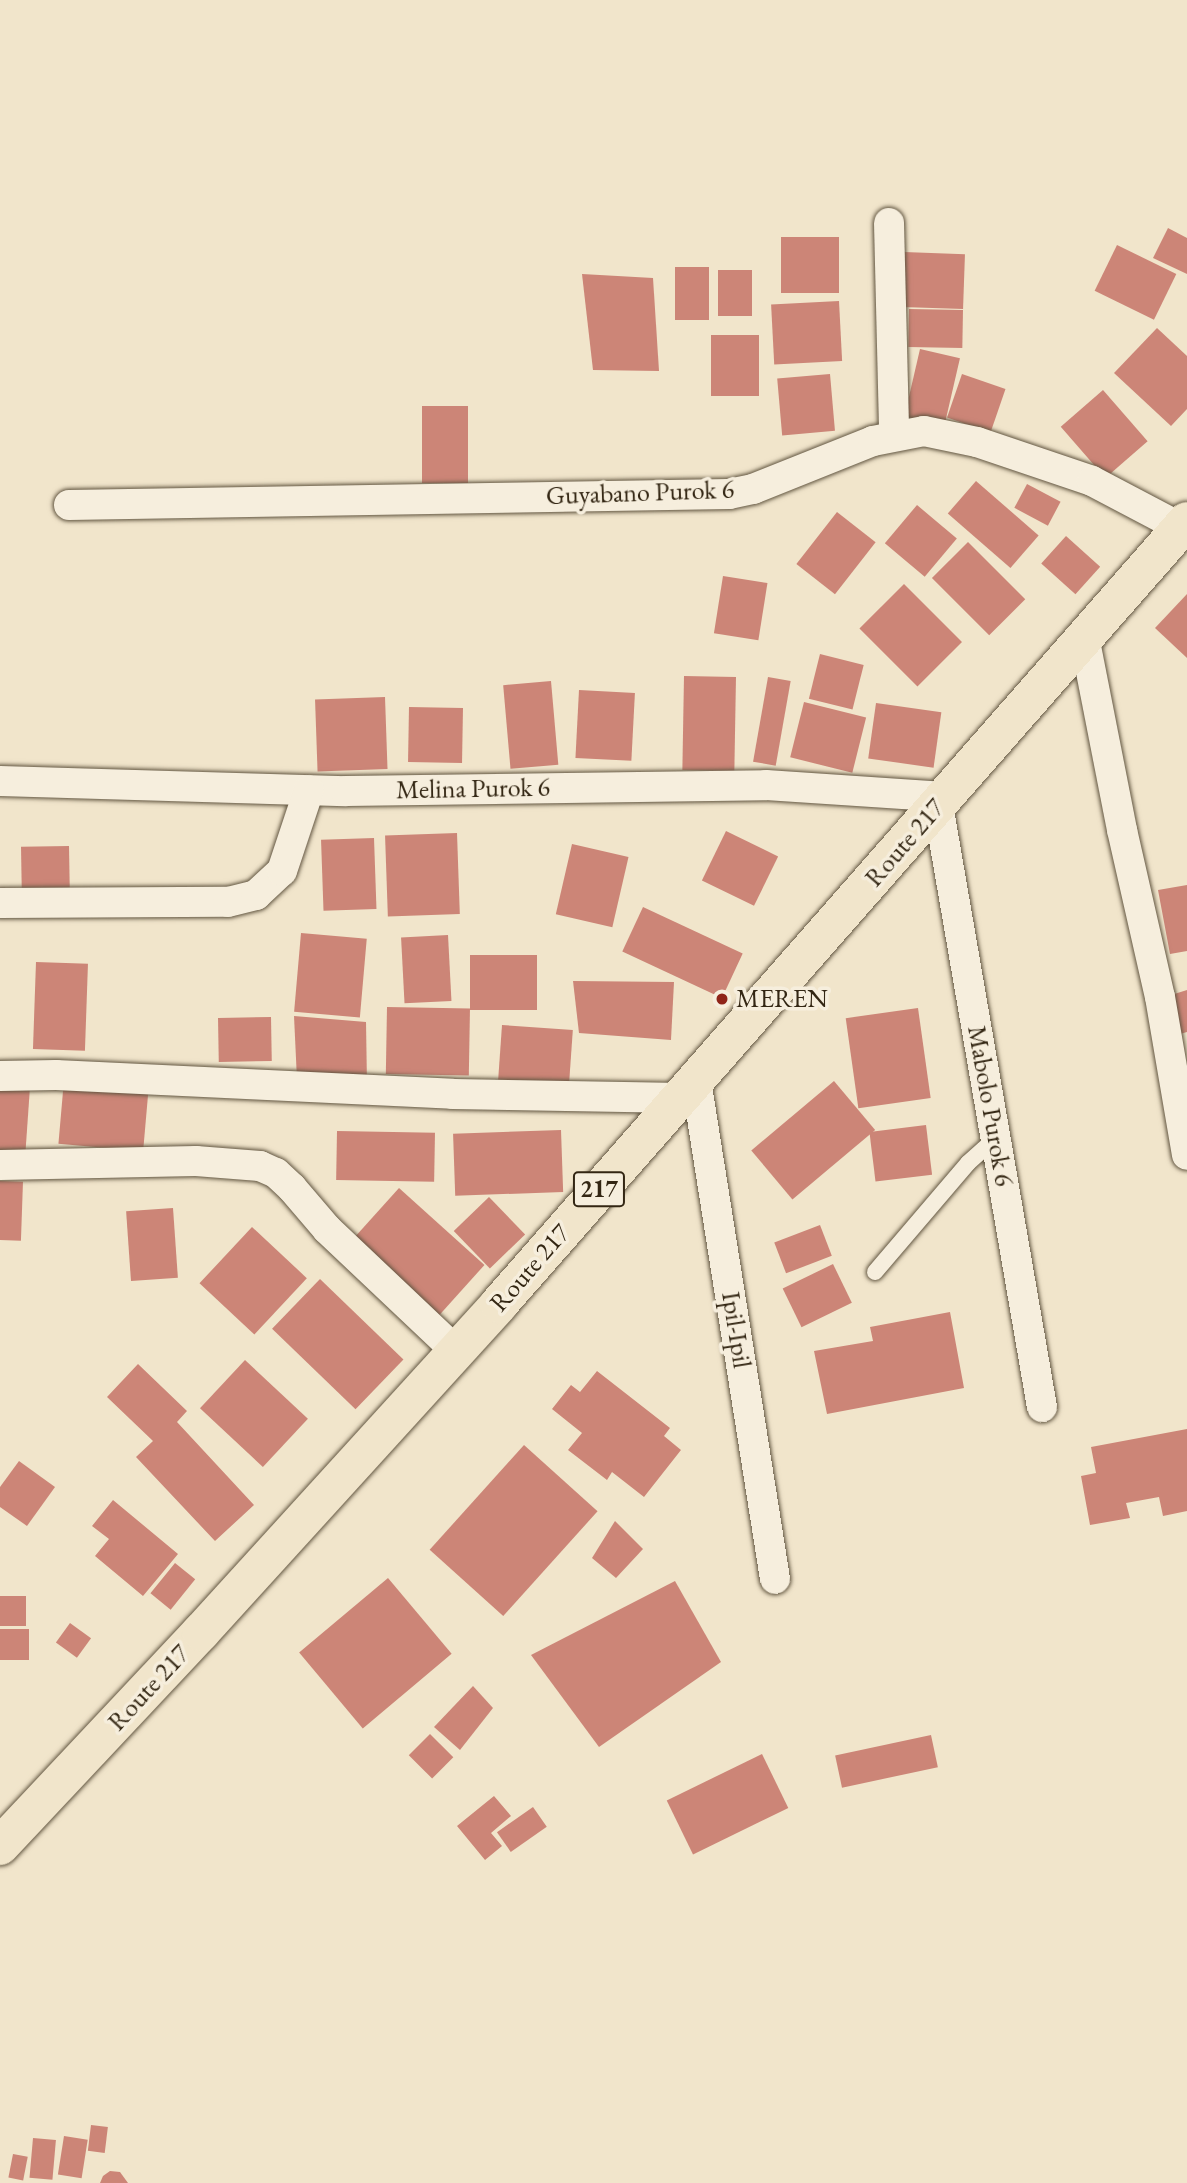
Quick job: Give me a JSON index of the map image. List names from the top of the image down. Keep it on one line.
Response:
{"streets":{"main road":["Route 217","217"],"street":["Guyabano Purok 6","Melina Purok 6","Mabolo Purok 6","Ipil-Ipil"]},"crossings":[["Guyabano Purok 6","Route 217"],["Melina Purok 6","Route 217"],["Melina Purok 6","Mabolo Purok 6"],["Route 217","Mabolo Purok 6"],["Route 217","Ipil-Ipil"]],"places":["MEREN"]}
